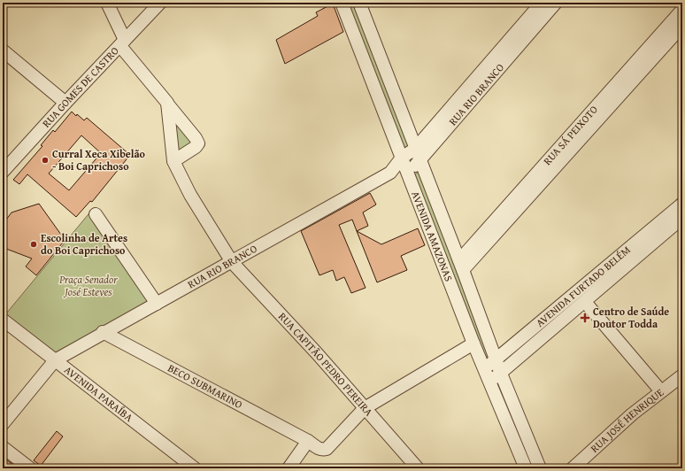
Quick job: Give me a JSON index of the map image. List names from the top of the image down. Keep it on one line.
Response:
{"streets":{"street":["RUA GOMES DE CASTRO","RUA RIO BRANCO","RUA SÁ PEIXOTO","AVENIDA AMAZONAS","AVENIDA FURTADO BELÉM","RUA CAPITÃO PEDRO PEREIRA","BECO SUBMARINO","AVENIDA PARAÍBA","RUA JOSÉ HENRIQUE"]},"crossings":[["RUA RIO BRANCO","AVENIDA AMAZONAS"],["RUA RIO BRANCO","RUA CAPITÃO PEDRO PEREIRA"],["RUA RIO BRANCO","BECO SUBMARINO"],["RUA RIO BRANCO","AVENIDA PARAÍBA"],["RUA SÁ PEIXOTO","AVENIDA AMAZONAS"],["AVENIDA AMAZONAS","AVENIDA FURTADO BELÉM"],["AVENIDA AMAZONAS","BECO SUBMARINO"],["RUA CAPITÃO PEDRO PEREIRA","BECO SUBMARINO"]],"parks":["Praça Senador José Esteves"],"places":{"other":["Curral Xeca Xibelão - Boi Caprichoso","Escolinha de Artes do Boi Caprichoso"],"health":["Centro de Saúde Doutor Todda"]}}
